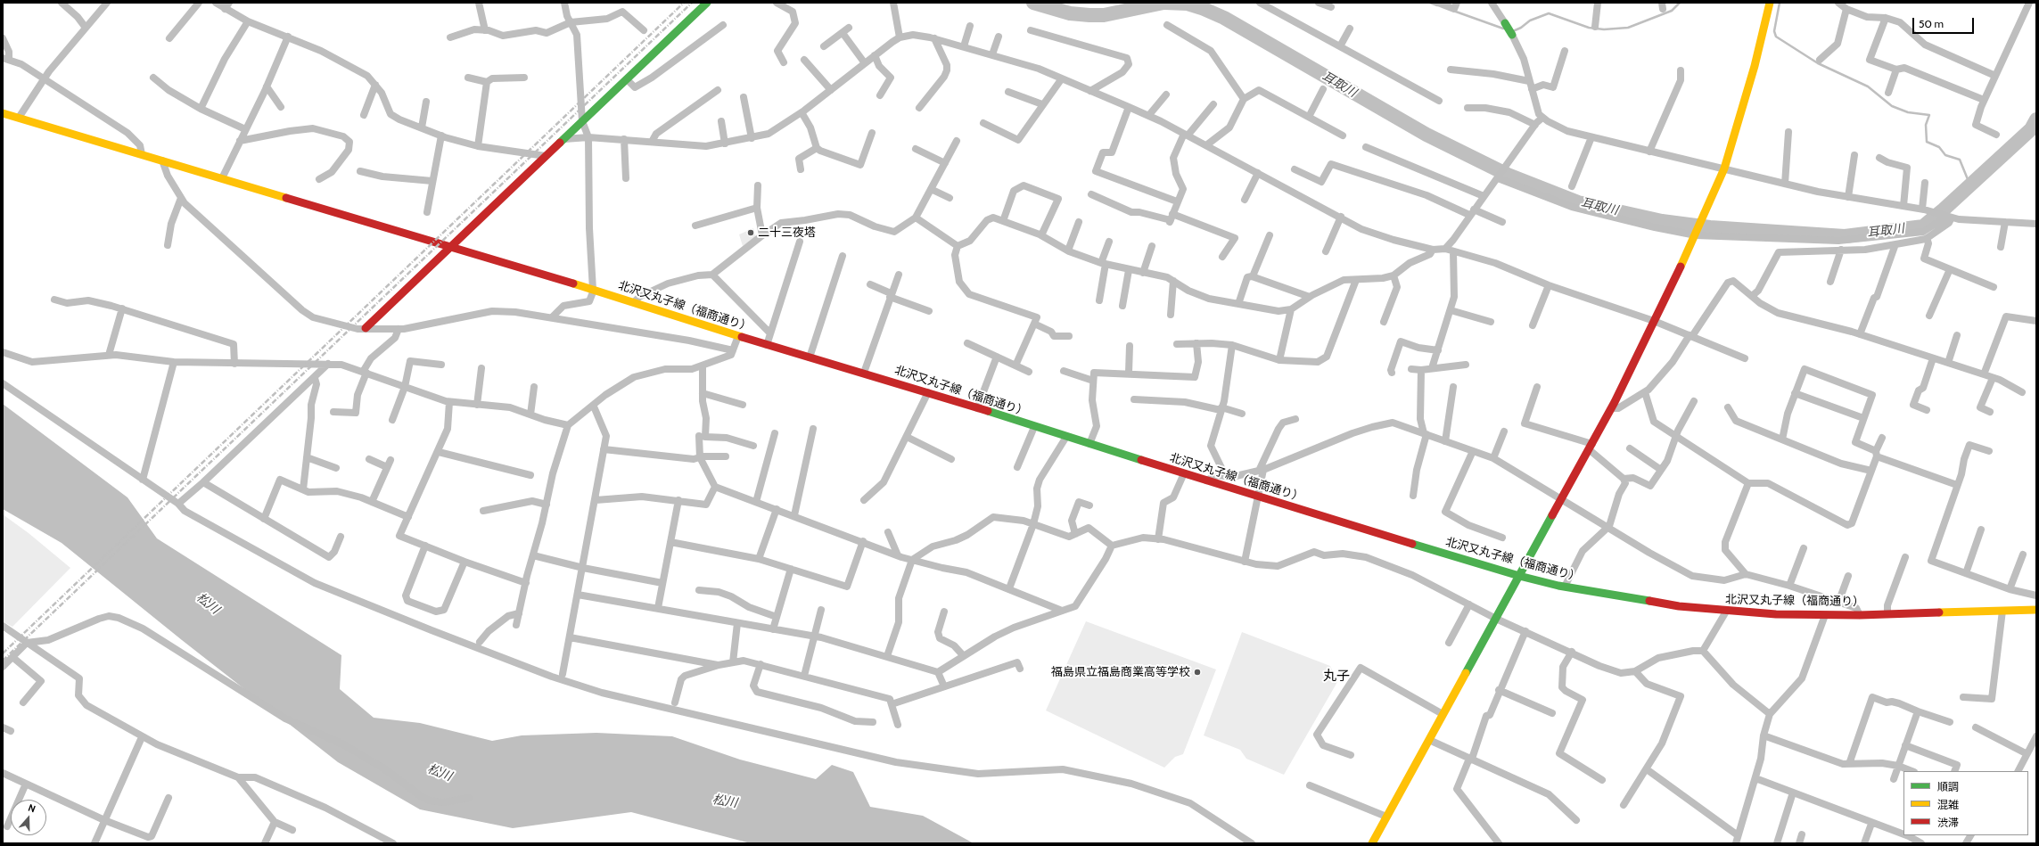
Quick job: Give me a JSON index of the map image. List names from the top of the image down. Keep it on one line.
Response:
{"streets":{"street":["北沢又丸子線（福商通り）"]},"districts":["丸子"],"water":["耳取川","松川"],"places":["二十三夜塔","福島県立福島商業高等学校"],"legend":["順調","混雑","渋滞"],"scale_bar":"50 m","north":"top"}
